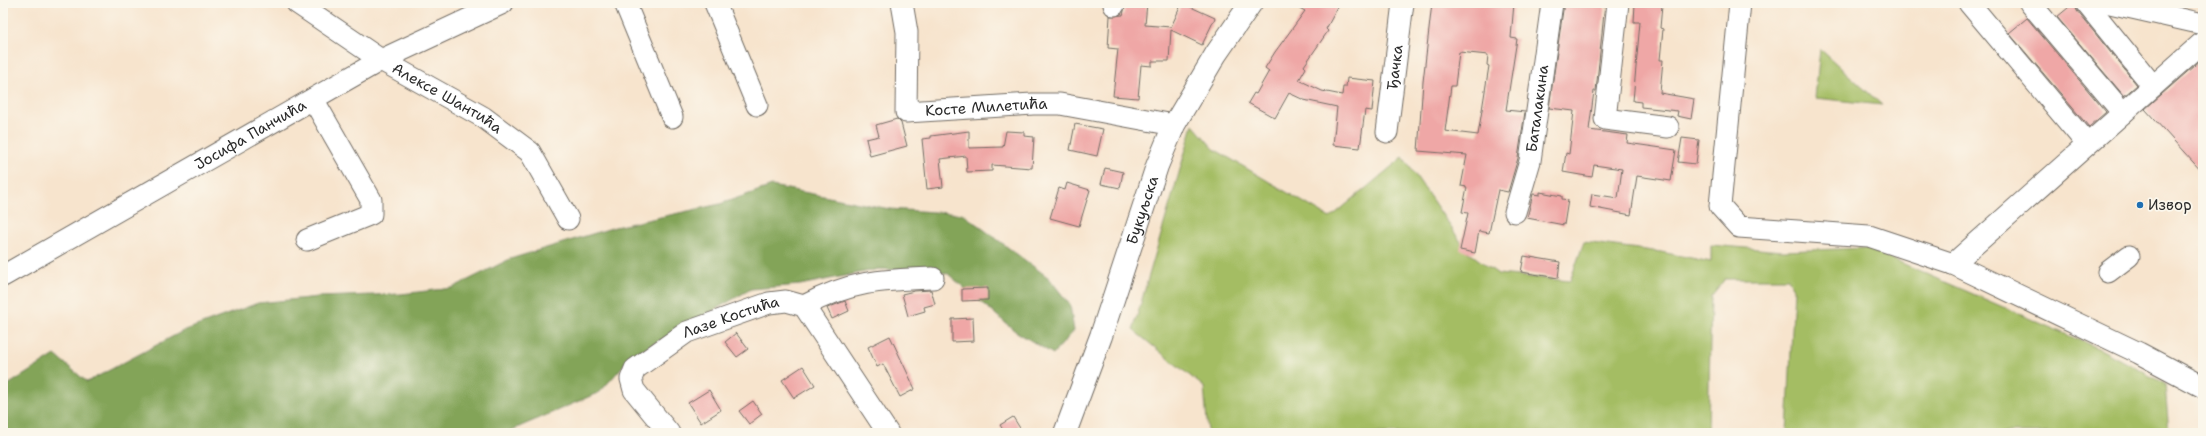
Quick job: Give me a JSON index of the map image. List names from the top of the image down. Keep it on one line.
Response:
{"streets":{"main road":["Букуљска"],"street":["Ђачка","Алексе Шантића","Косте Милетића","Баталакина","Јосифа Панчића","Лазе Костића"]},"crossings":[["Алексе Шантића","Јосифа Панчића"],["Косте Милетића","Букуљска"]],"places":["Извор"]}
